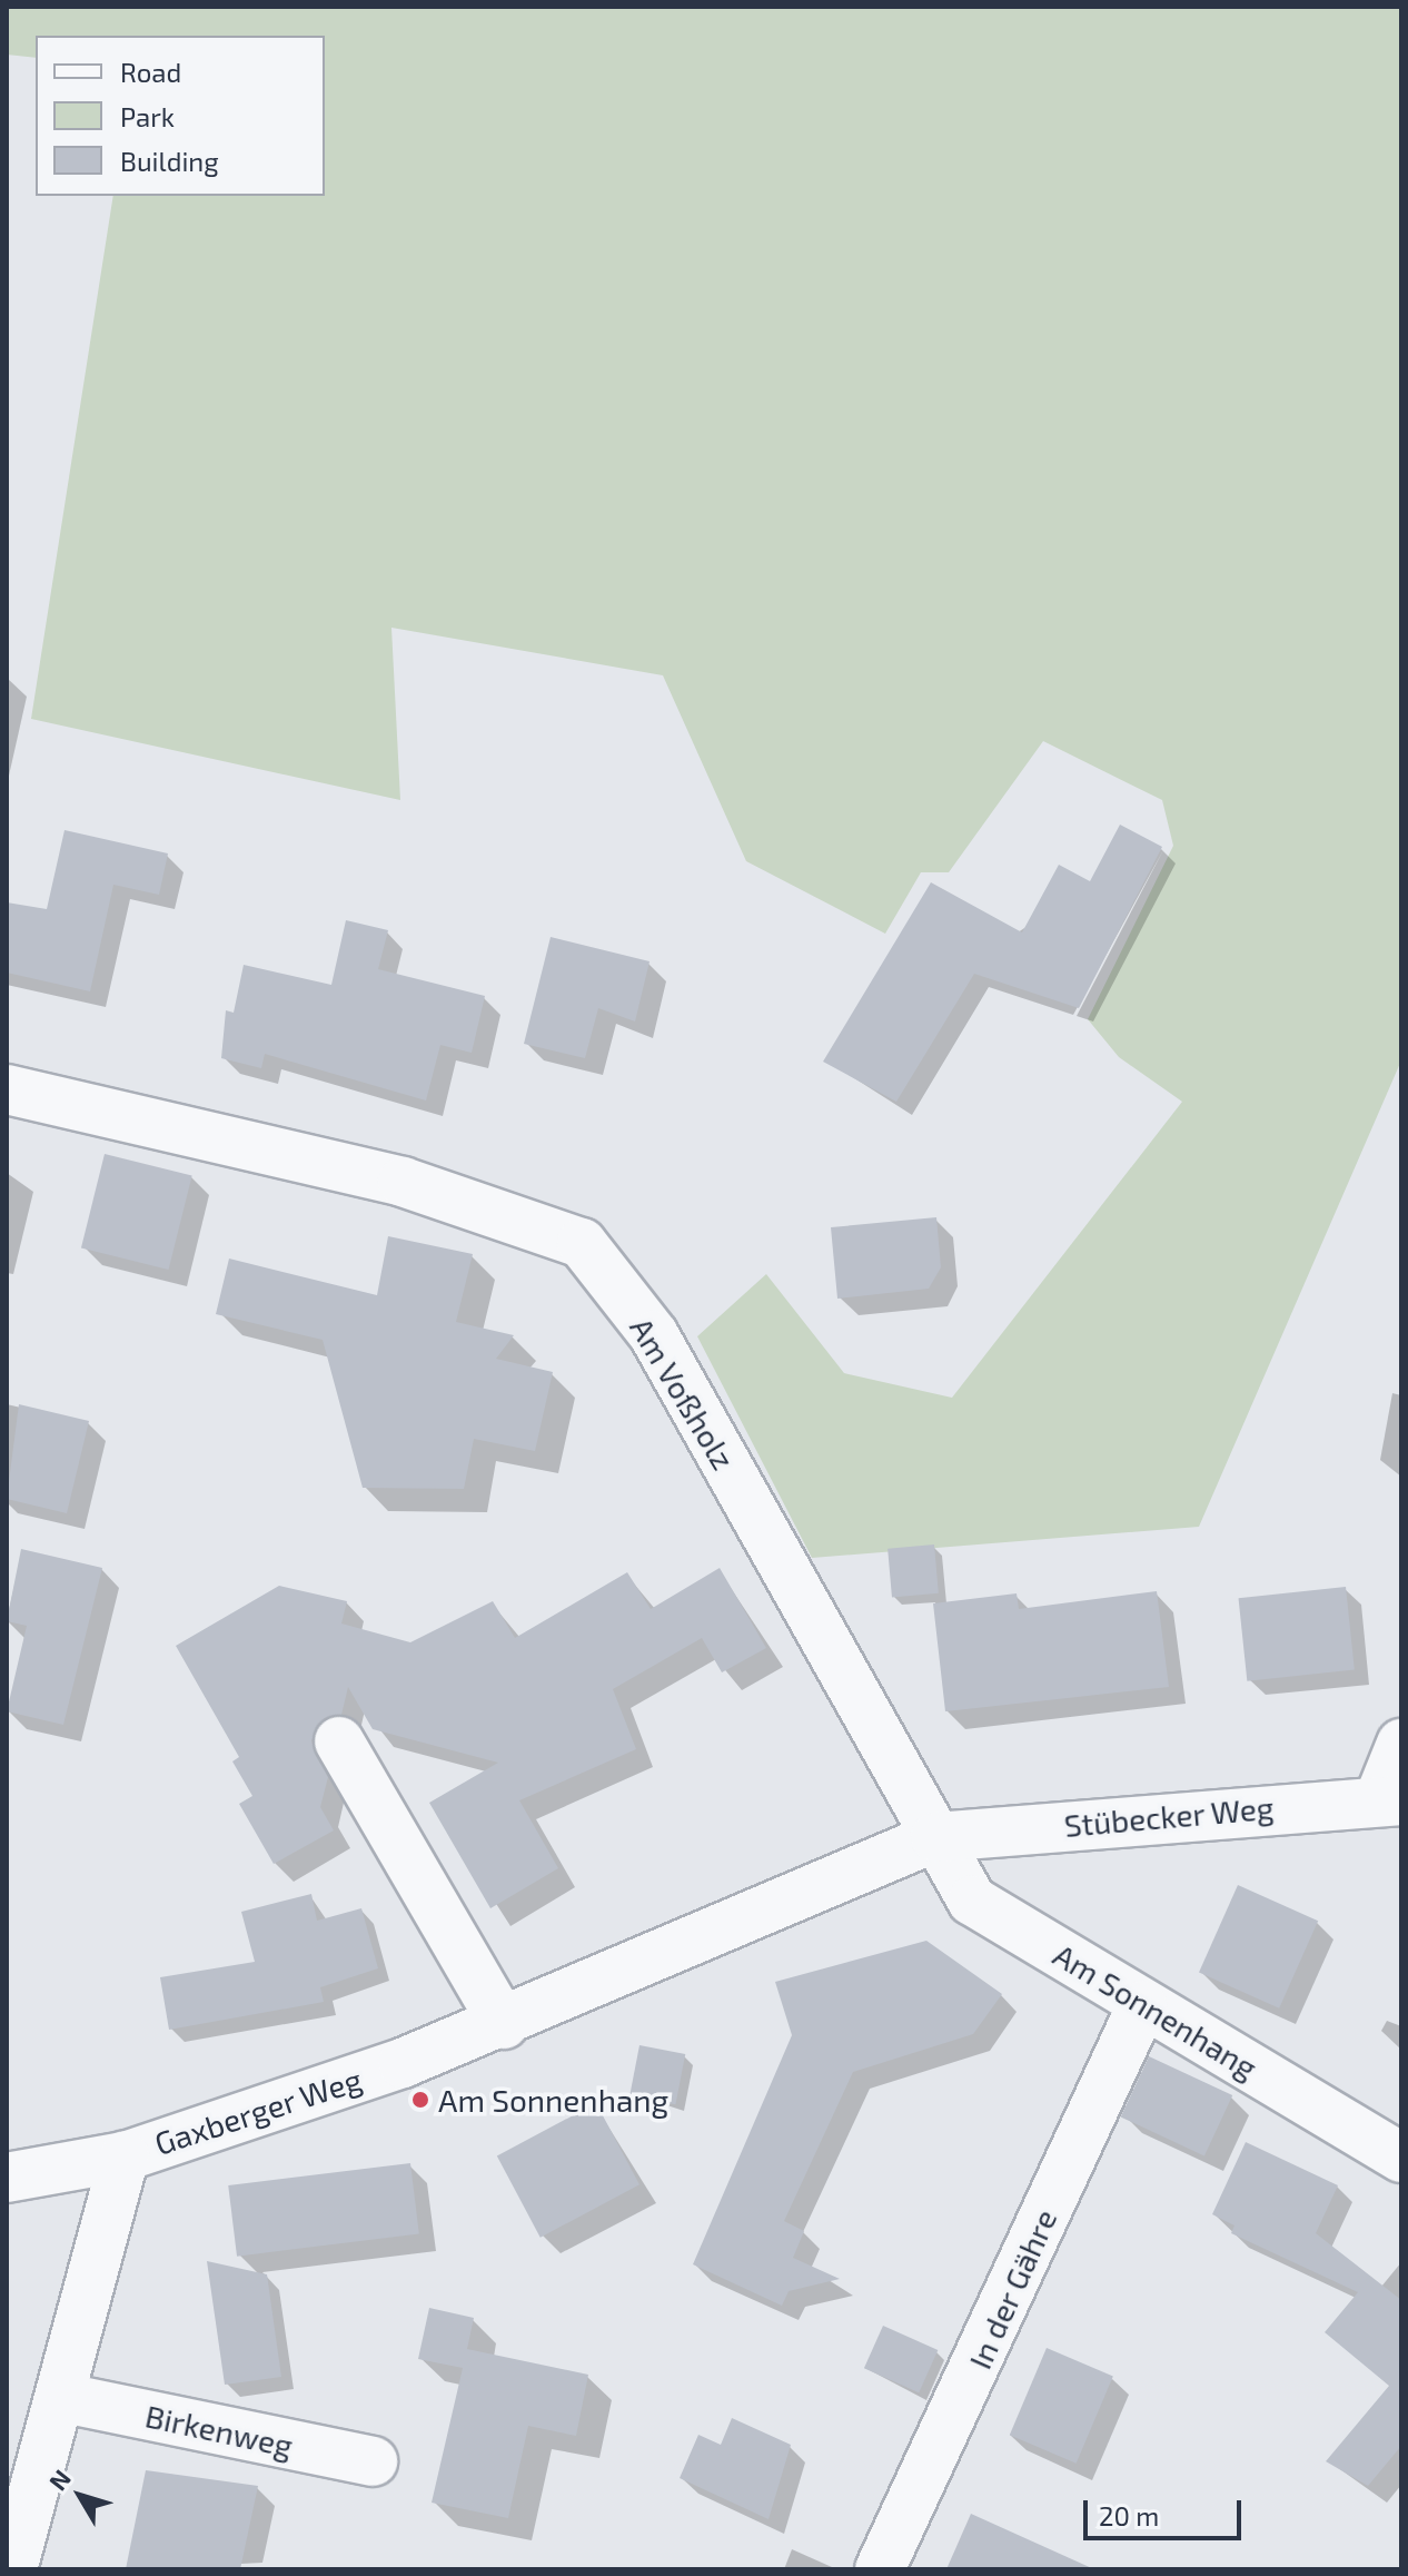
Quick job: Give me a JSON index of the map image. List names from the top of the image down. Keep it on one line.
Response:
{"streets":{"street":["Am Voßholz","Stübecker Weg","Am Sonnenhang","Gaxberger Weg","In der Gähre","Birkenweg"]},"crossings":[["Am Voßholz","Stübecker Weg"],["Am Voßholz","Am Sonnenhang"],["Am Voßholz","Gaxberger Weg"],["Stübecker Weg","Am Sonnenhang"],["Stübecker Weg","Gaxberger Weg"],["Am Sonnenhang","Gaxberger Weg"],["Am Sonnenhang","In der Gähre"]],"places":["Am Sonnenhang"],"legend":["Road","Park","Building"],"scale_bar":"20 m","north":"top left"}
